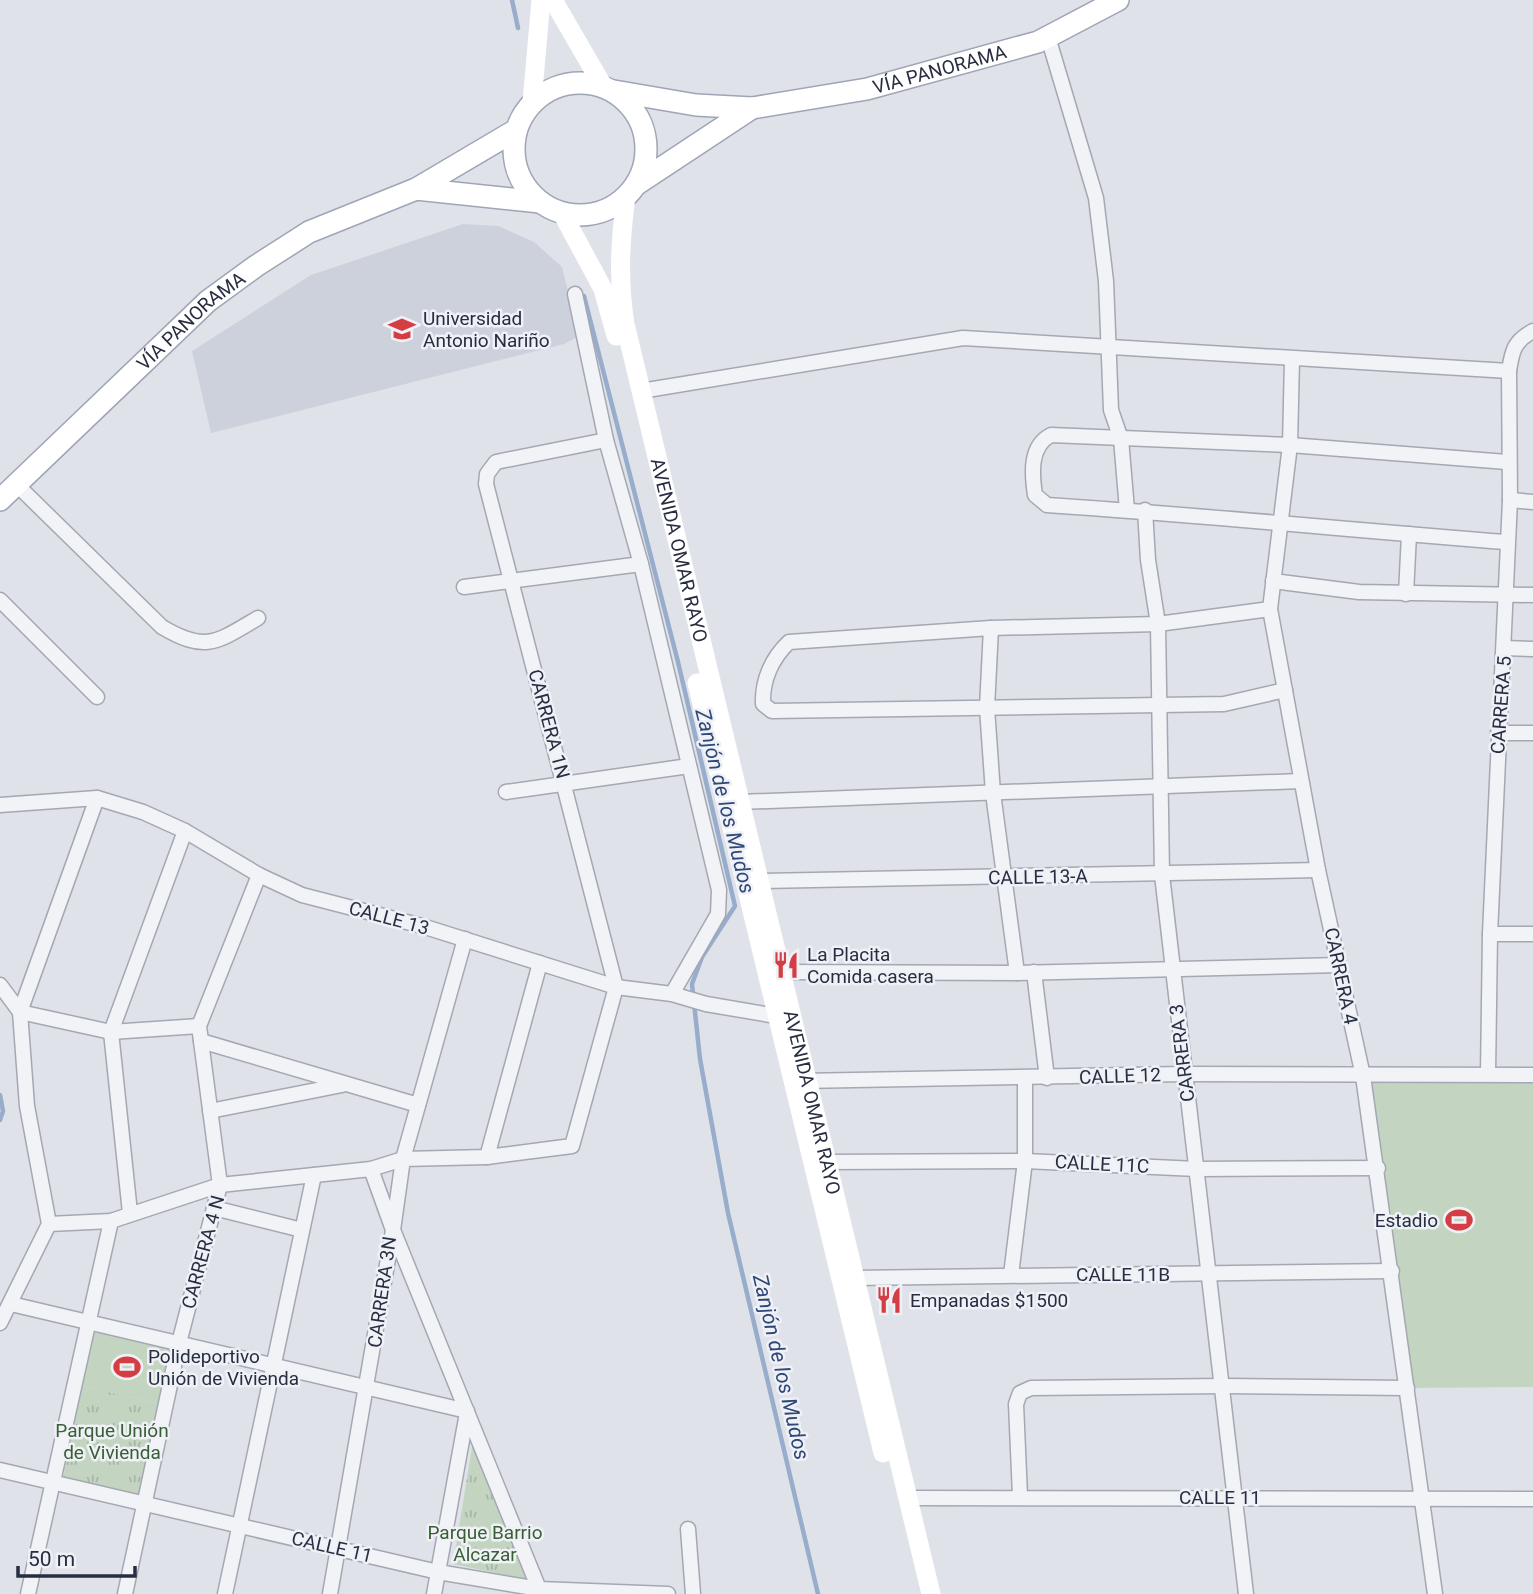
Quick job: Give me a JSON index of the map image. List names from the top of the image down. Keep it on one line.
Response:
{"streets":{"main road":["VÍA PANORAMA"],"street":["AVENIDA OMAR RAYO","CARRERA 5","CARRERA 1N","CALLE 13-A","CALLE 13","CARRERA 4","CARRERA 3","CALLE 12","CALLE 11C","CARRERA 4 N","CALLE 11B","CARRERA 3N","CALLE 11"]},"crossings":[["VÍA PANORAMA","AVENIDA OMAR RAYO"],["AVENIDA OMAR RAYO","CALLE 13-A"],["AVENIDA OMAR RAYO","CALLE 13"],["AVENIDA OMAR RAYO","CALLE 12"],["AVENIDA OMAR RAYO","CALLE 11C"],["AVENIDA OMAR RAYO","CALLE 11B"],["AVENIDA OMAR RAYO","CALLE 11"],["CARRERA 5","CALLE 12"],["CARRERA 1N","CALLE 13"],["CALLE 13-A","CARRERA 4"],["CALLE 13-A","CARRERA 3"],["CALLE 13","CARRERA 4 N"],["CARRERA 4","CALLE 12"],["CARRERA 4","CALLE 11C"],["CARRERA 4","CALLE 11B"],["CARRERA 4","CALLE 11"],["CARRERA 3","CALLE 12"],["CARRERA 3","CALLE 11C"],["CARRERA 3","CALLE 11B"],["CARRERA 3","CALLE 11"],["CARRERA 4 N","CALLE 11"],["CARRERA 3N","CALLE 11"]],"water":["Zanjón de los Mudos"],"parks":["Parque Unión de Vivienda","Parque Barrio Alcazar"],"places":{"school or university":["Universidad Antonio Nariño"],"restaurant":["La Placita Comida casera","Empanadas $1500"],"sports":["Estadio","Polideportivo Unión de Vivienda"]},"scale_bar":"50 m"}
